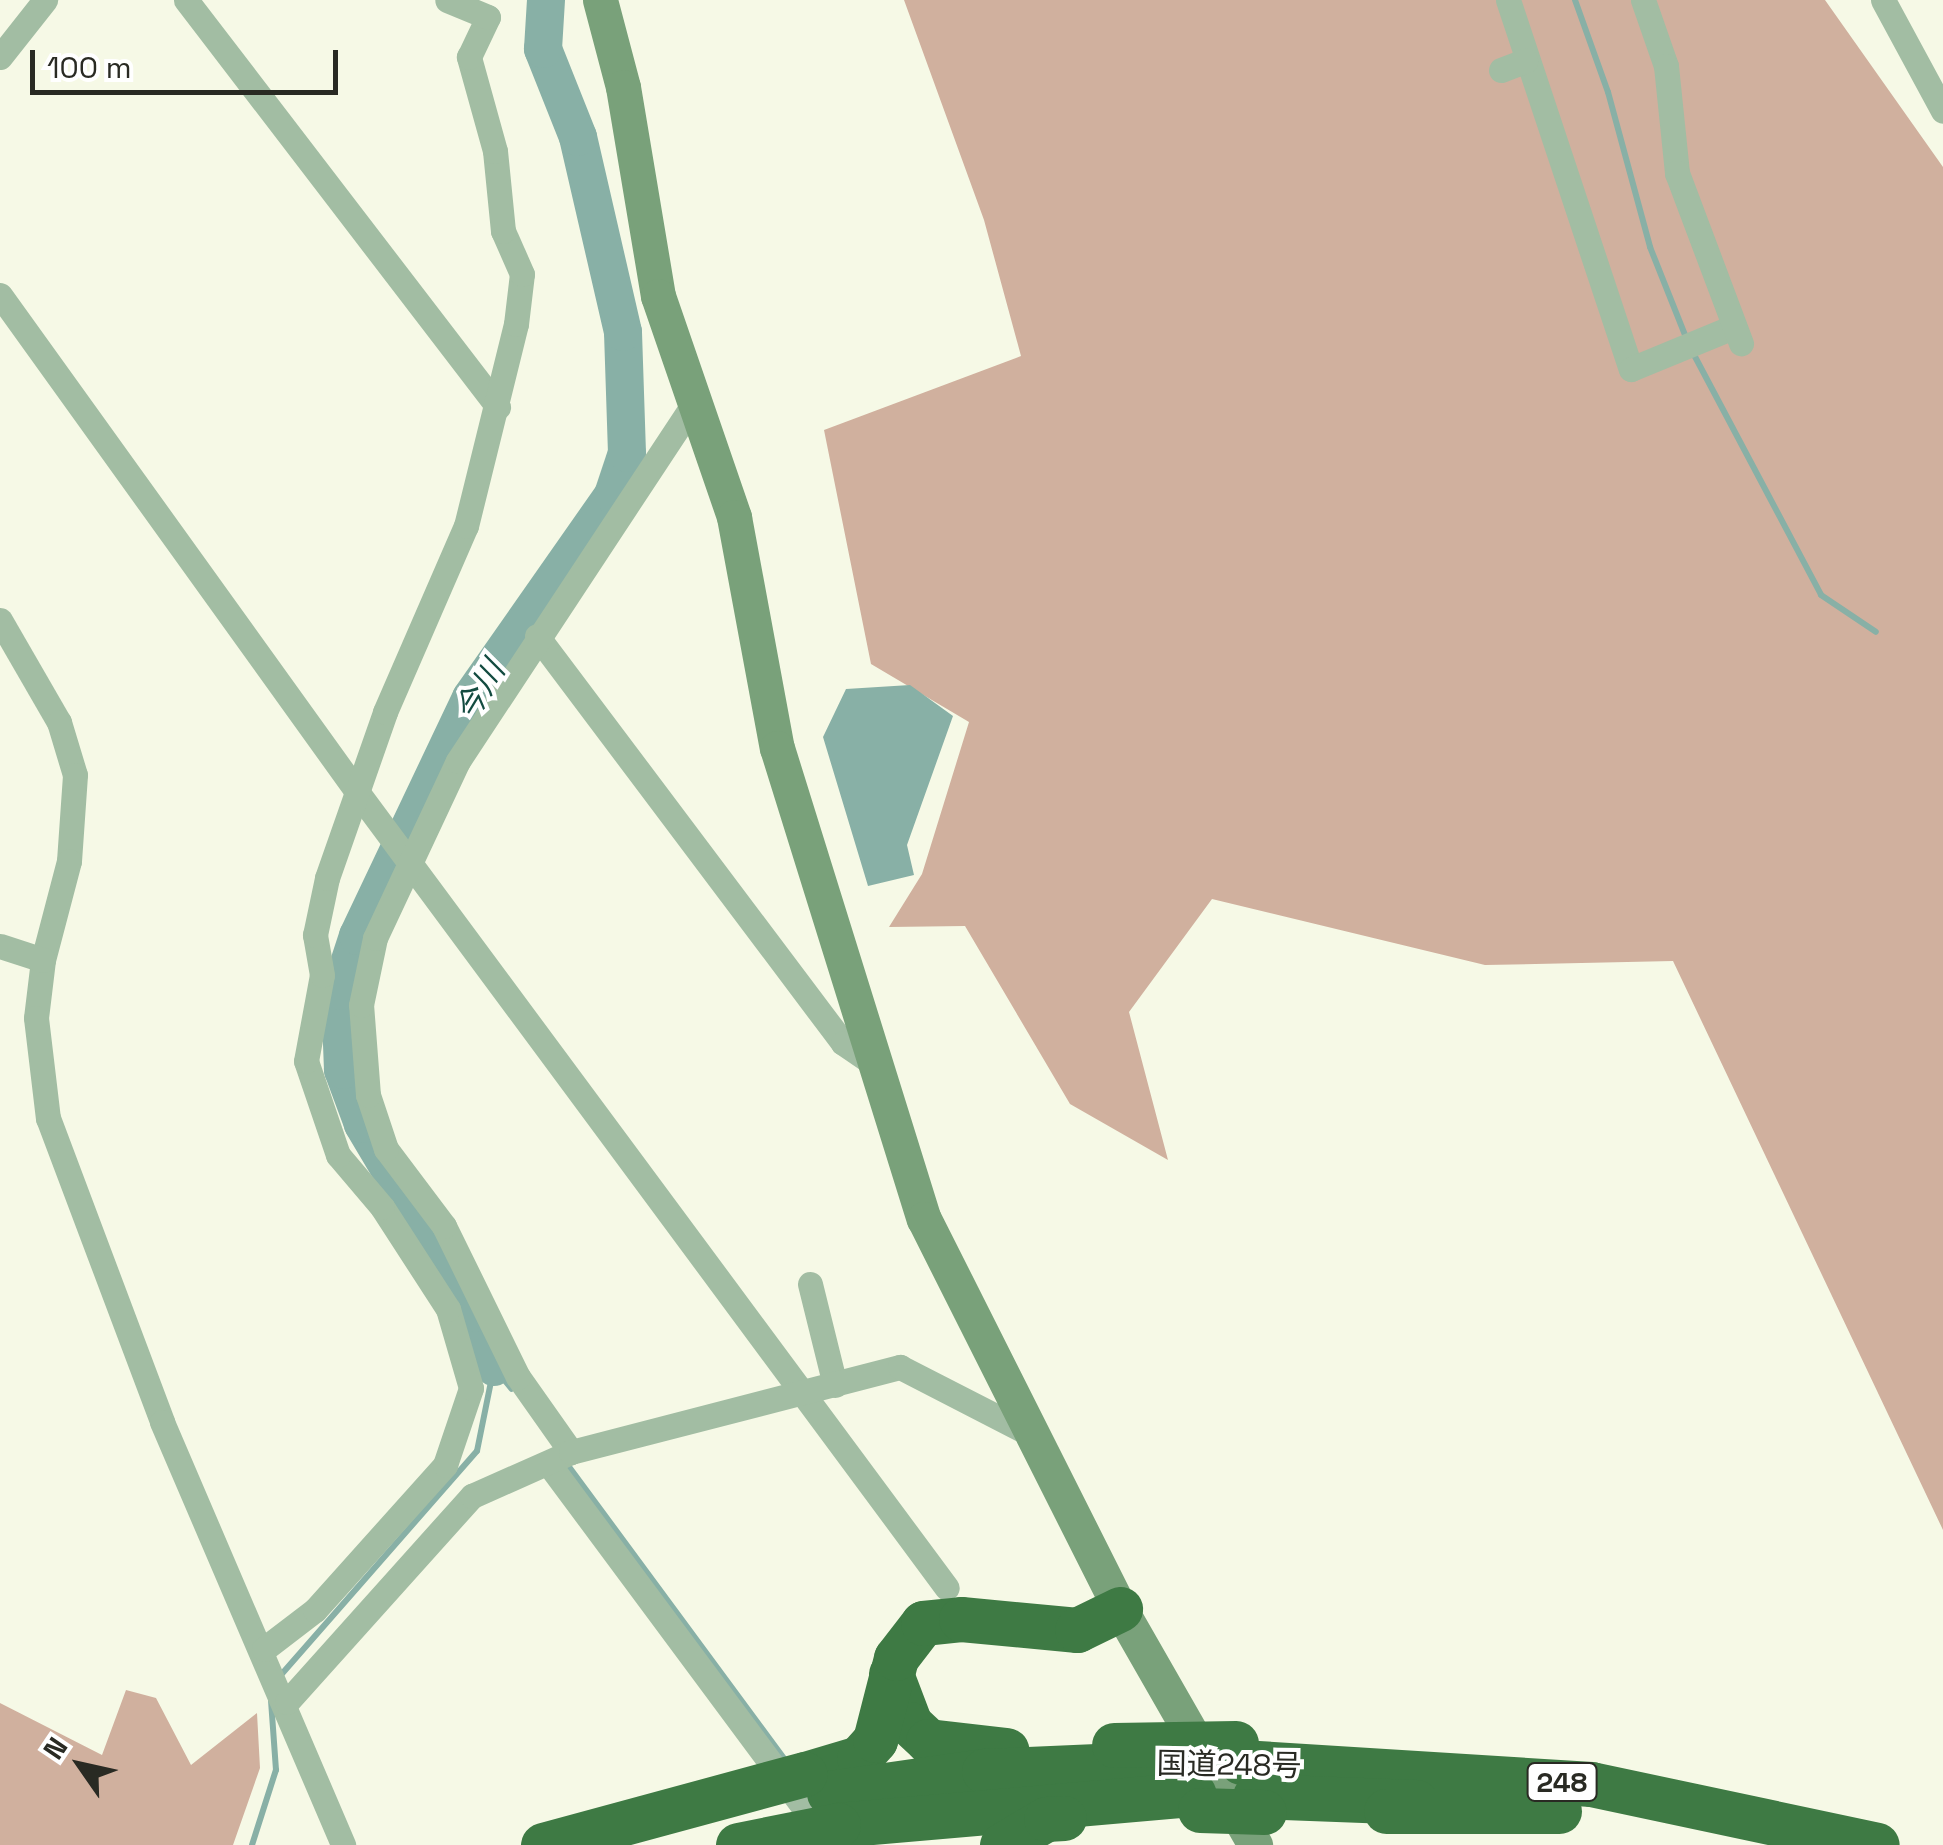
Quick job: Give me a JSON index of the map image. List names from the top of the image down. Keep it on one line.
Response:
{"streets":{"highway":["国道248号","248"]},"water":["今川"],"scale_bar":"100 m","north":"top left"}
